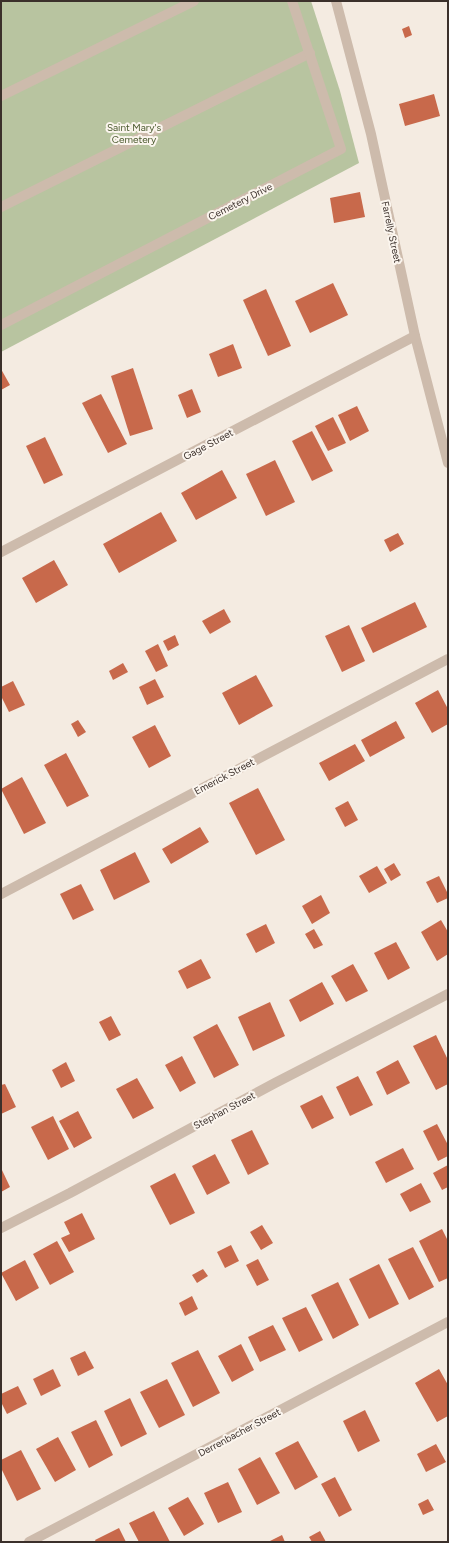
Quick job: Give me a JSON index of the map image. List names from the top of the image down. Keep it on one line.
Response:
{"streets":{"street":["Cemetery Drive","Farrelly Street","Gage Street","Emerick Street","Stephan Street","Derrenbacher Street"]},"crossings":[["Farrelly Street","Gage Street"]],"parks":["Saint Mary's Cemetery"]}
